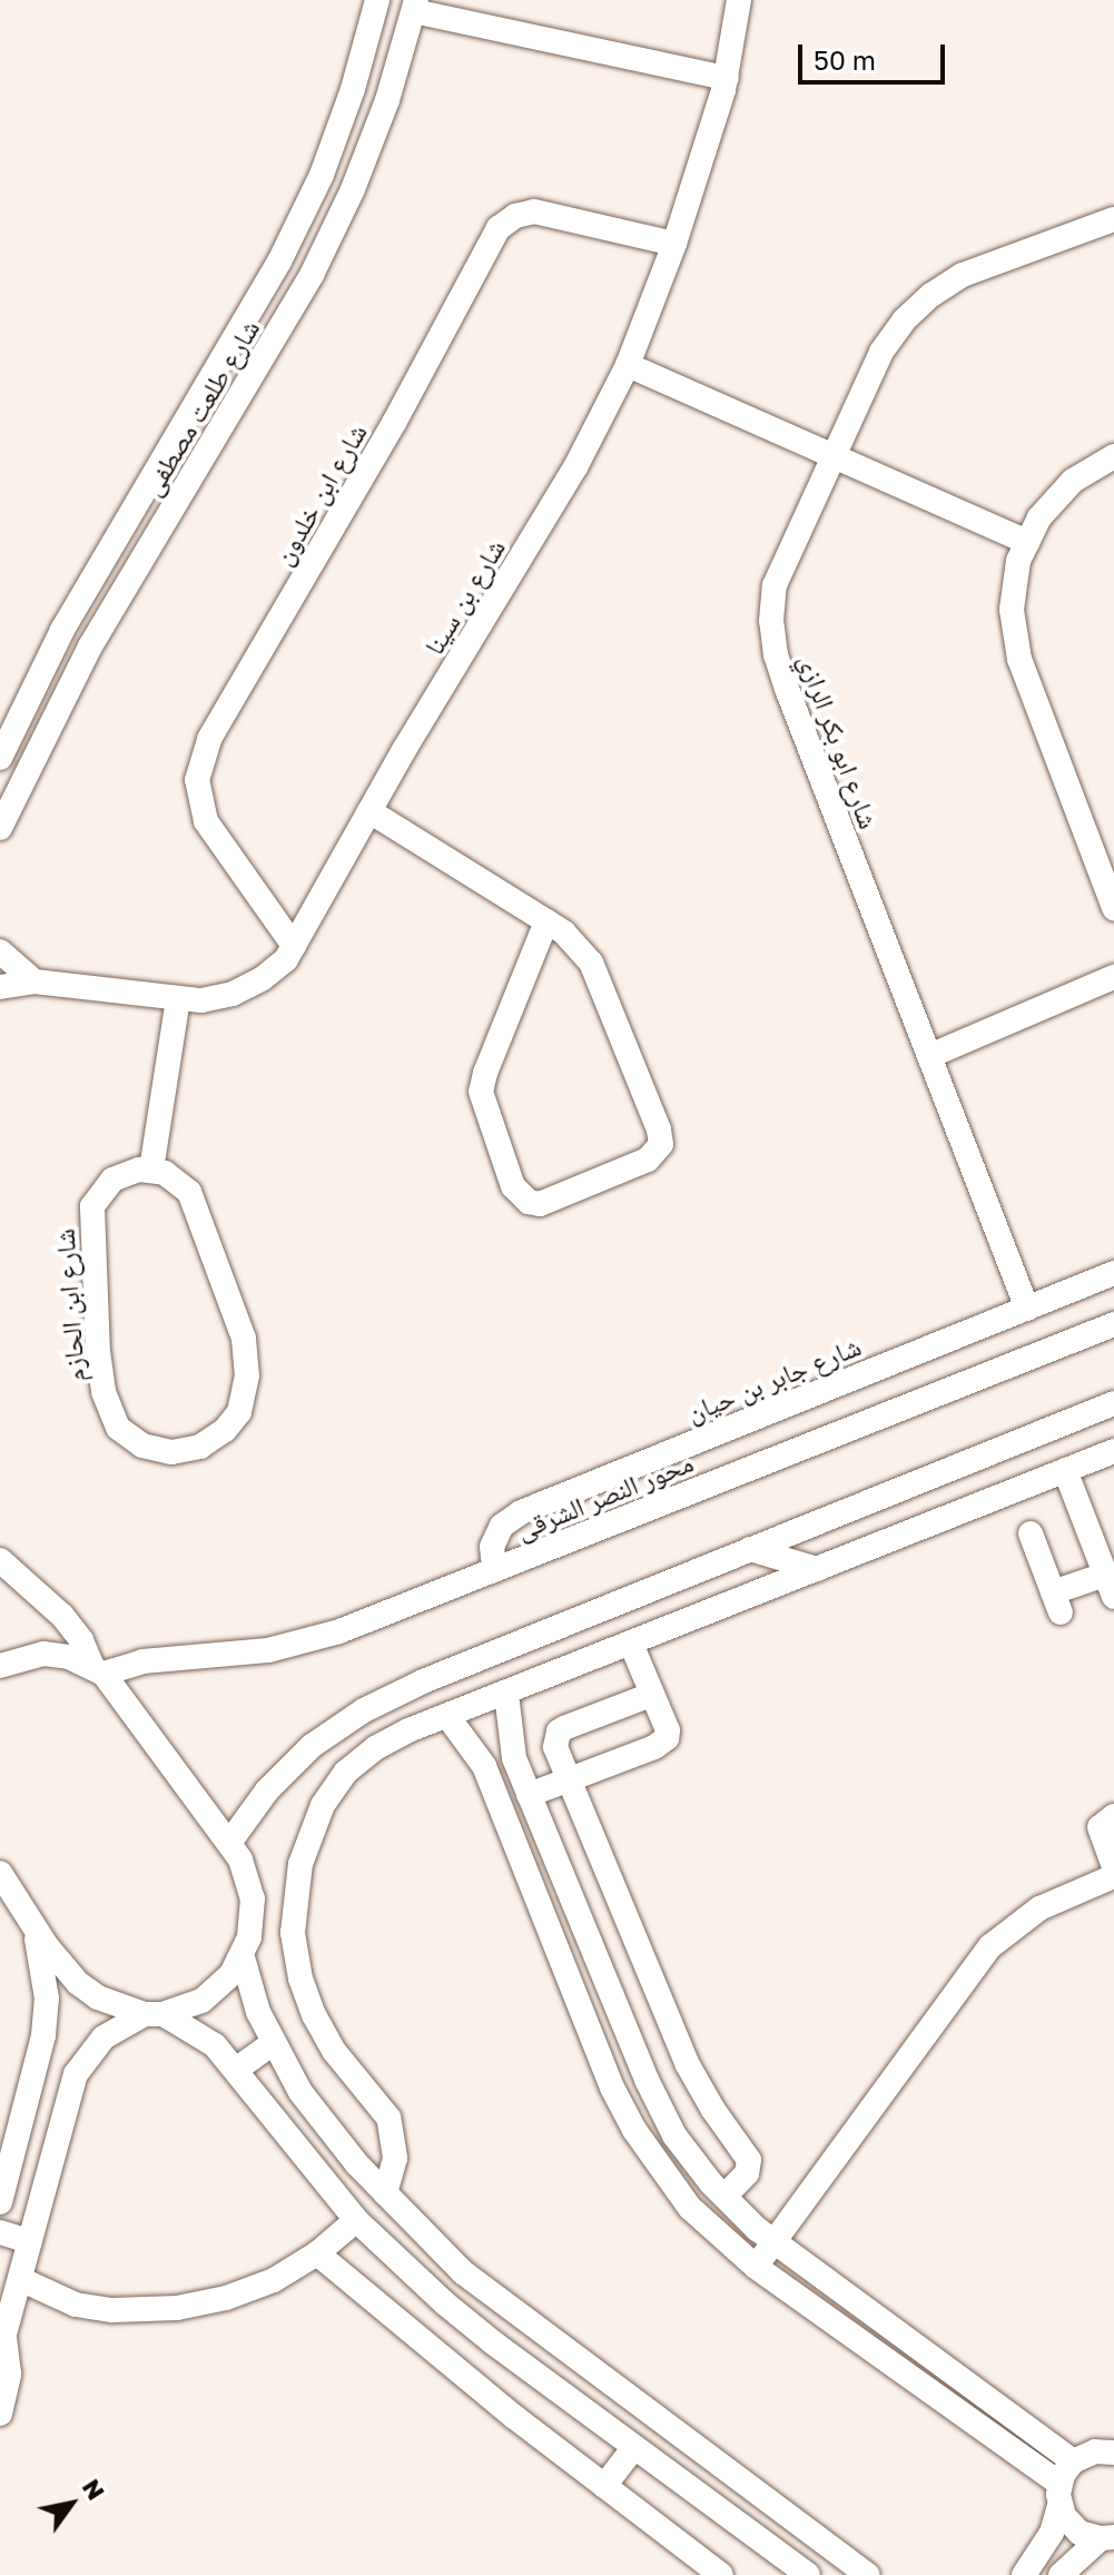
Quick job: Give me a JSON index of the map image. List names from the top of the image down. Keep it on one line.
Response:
{"streets":{"street":["شارع طلعت مصطفى","شارع ابن خلدون","شارع بن سينا","شارع ابو بكر الرازي","شارع ابن الحازم","شارع جابر بن حيان","محور النصر الشرقى"]},"crossings":[["شارع ابن خلدون","شارع بن سينا"],["شارع ابو بكر الرازي","شارع جابر بن حيان"],["شارع جابر بن حيان","محور النصر الشرقى"]],"scale_bar":"50 m","north":"top right"}
